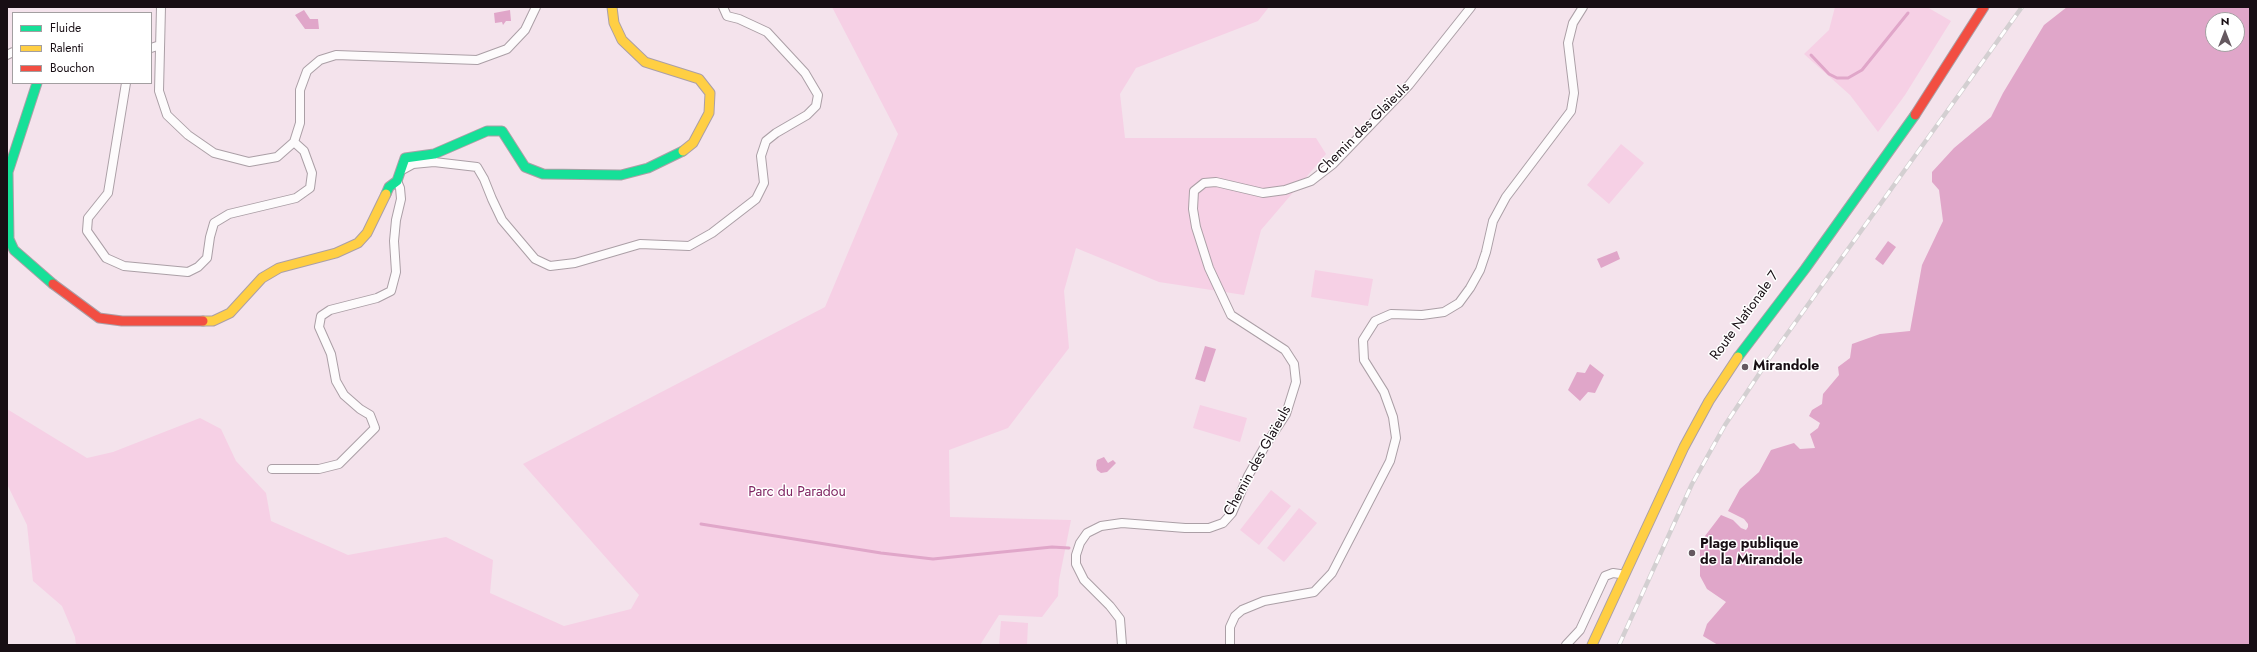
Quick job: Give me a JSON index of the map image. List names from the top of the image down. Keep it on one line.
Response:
{"streets":{"main road":["Route Nationale 7"],"street":["Chemin des Glaïeuls"]},"parks":["Parc du Paradou"],"places":["Mirandole","Plage publique de la Mirandole"],"legend":["Fluide","Ralenti","Bouchon"],"north":"top"}
